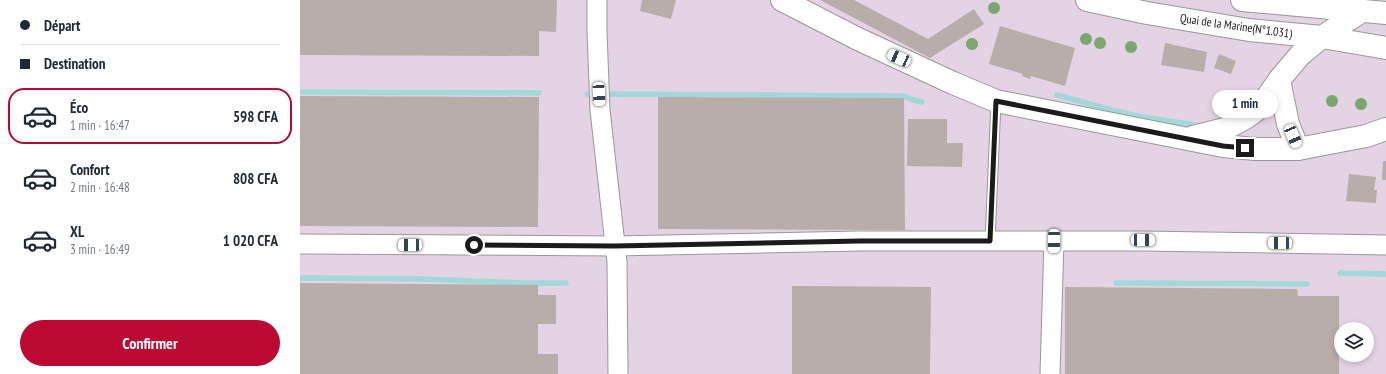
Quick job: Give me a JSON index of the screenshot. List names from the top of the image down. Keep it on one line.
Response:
{"streets":{"street":["Quai de la Marine(N°1.031)"]},"page":{"banner":["Départ","Destination"],"list":[{"name":"Éco","note":"1 min · 16:47","value":"598 CFA"},{"name":"Confort","note":"2 min · 16:48","value":"808 CFA"},{"name":"XL","note":"3 min · 16:49","value":"1 020 CFA"}],"bubble":"1 min","buttons":"Confirmer"}}
